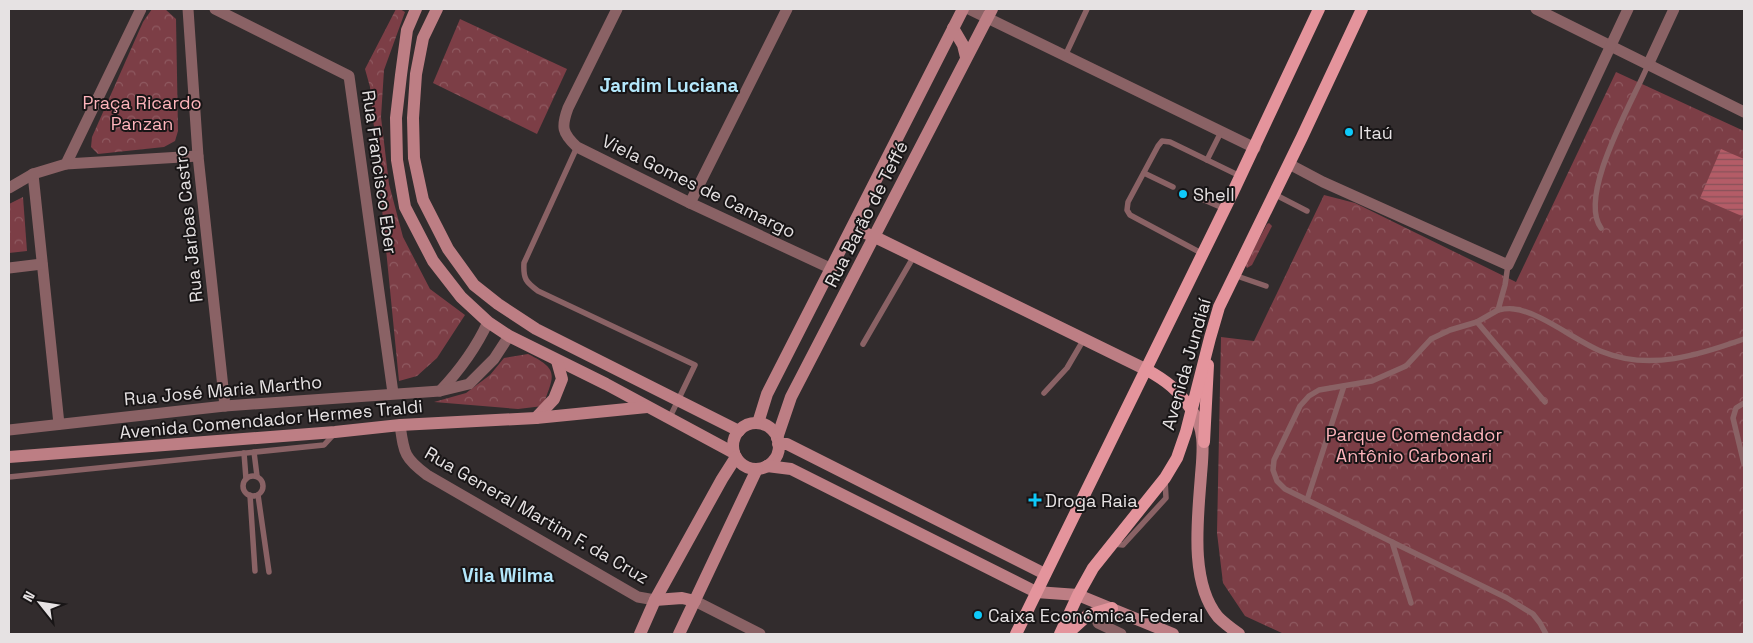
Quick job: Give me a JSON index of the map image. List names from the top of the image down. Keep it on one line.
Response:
{"streets":{"main road":["Rua Barão de Teffé","Avenida Jundiaí","Avenida Comendador Hermes Traldi"],"street":["Rua Francisco Eber","Viela Gomes de Camargo","Rua Jarbas Castro","Rua José Maria Martho","Rua General Martim F. da Cruz"]},"crossings":[["Rua Francisco Eber","Rua José Maria Martho"],["Viela Gomes de Camargo","Rua Barão de Teffé"],["Rua Jarbas Castro","Rua José Maria Martho"],["Avenida Comendador Hermes Traldi","Rua General Martim F. da Cruz"]],"districts":["Jardim Luciana","Vila Wilma"],"parks":["Praça Ricardo Panzan","Parque Comendador Antônio Carbonari"],"places":{"other":["Itaú","Shell","Caixa Econômica Federal"],"health":["Droga Raia"]},"north":"top left"}
